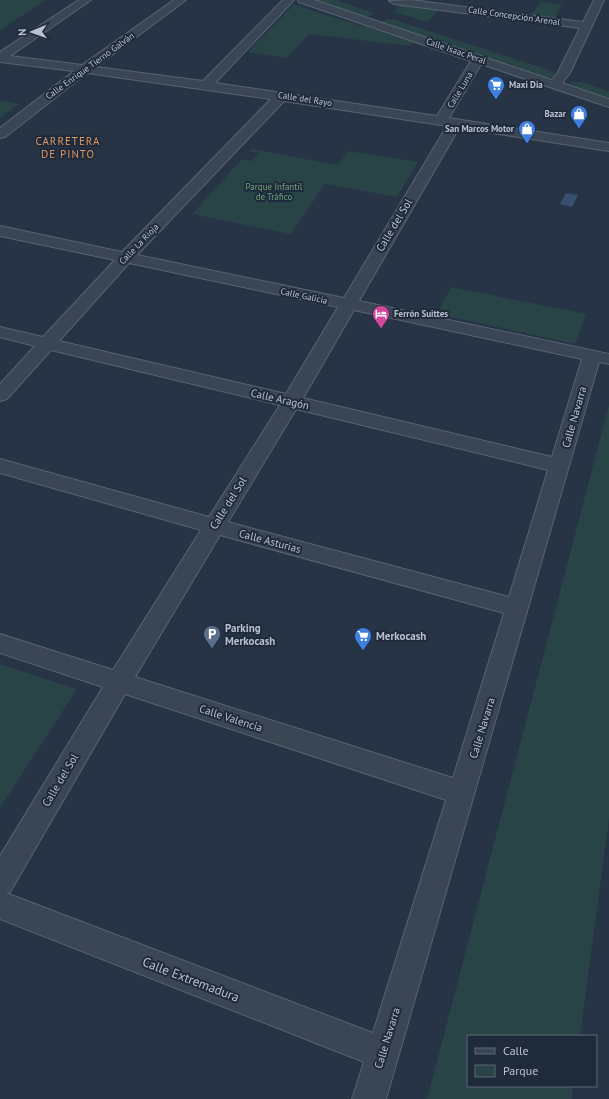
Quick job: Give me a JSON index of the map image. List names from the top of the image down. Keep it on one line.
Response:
{"streets":{"street":["Calle Concepción Arenal","Calle Isaac Peral","Calle Enrique Tierno Galván","Calle Luna","Calle del Rayo","Calle del Sol","Calle La Rioja","Calle Galicia","Calle Aragón","Calle Navarra","Calle Asturias","Calle Valencia","Calle Extremadura"]},"crossings":[["Calle Isaac Peral","Calle Luna"],["Calle Enrique Tierno Galván","Calle del Rayo"],["Calle Luna","Calle del Rayo"],["Calle Luna","Calle del Sol"],["Calle del Rayo","Calle del Sol"],["Calle del Rayo","Calle La Rioja"],["Calle del Sol","Calle Galicia"],["Calle del Sol","Calle Aragón"],["Calle del Sol","Calle Asturias"],["Calle del Sol","Calle Valencia"],["Calle La Rioja","Calle Galicia"],["Calle La Rioja","Calle Aragón"],["Calle Galicia","Calle Navarra"],["Calle Aragón","Calle Navarra"],["Calle Navarra","Calle Asturias"],["Calle Navarra","Calle Valencia"],["Calle Navarra","Calle Extremadura"]],"districts":["CARRETERA DE PINTO"],"parks":["Parque Infantil de Tráfico"],"places":{"supermarket":["Maxi Dia","Merkocash"],"shop":["Bazar","San Marcos Motor"],"hotel":["Ferrón Suittes"],"parking":["Parking Merkocash"]},"legend":["Calle","Parque"],"north":"left"}
